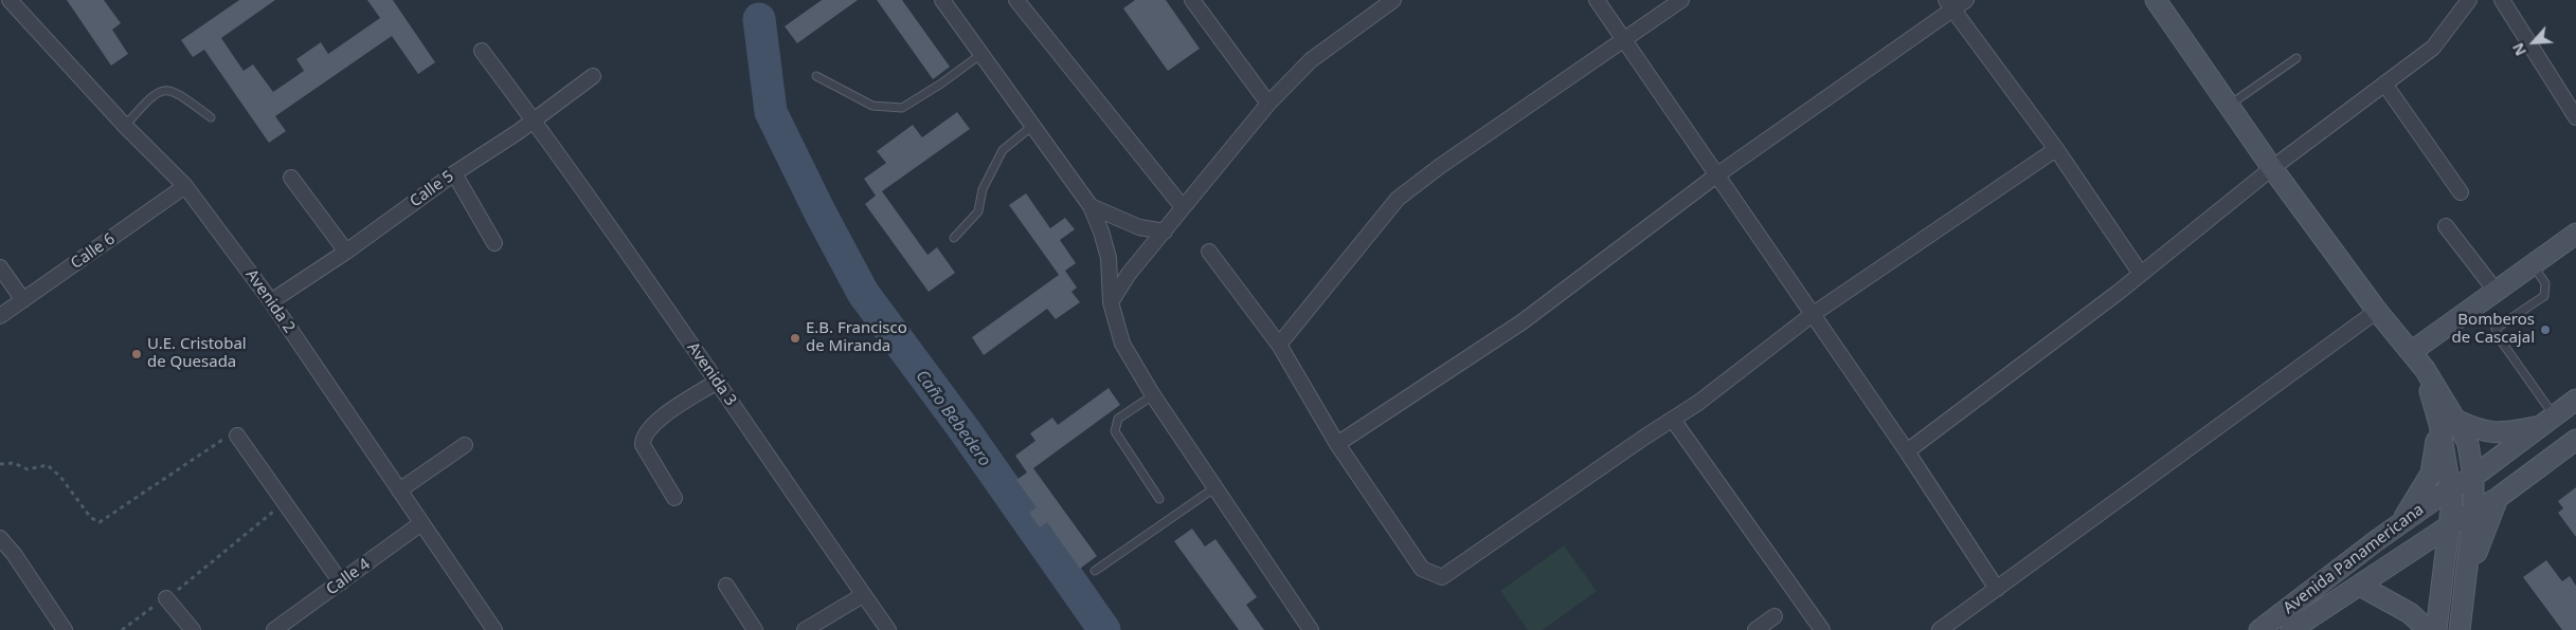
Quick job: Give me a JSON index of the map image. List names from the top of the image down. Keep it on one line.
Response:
{"streets":{"street":["Calle 5","Calle 6","Avenida 2","Avenida 3","Avenida Panamericana","Calle 4"]},"crossings":[["Calle 5","Avenida 2"],["Calle 5","Avenida 3"],["Calle 6","Avenida 2"],["Avenida 2","Calle 4"]],"water":["Caño Bebedero"],"places":["Bomberos de Cascajal","E.B. Francisco de Miranda","U.E. Cristobal de Quesada"],"north":"bottom left"}
